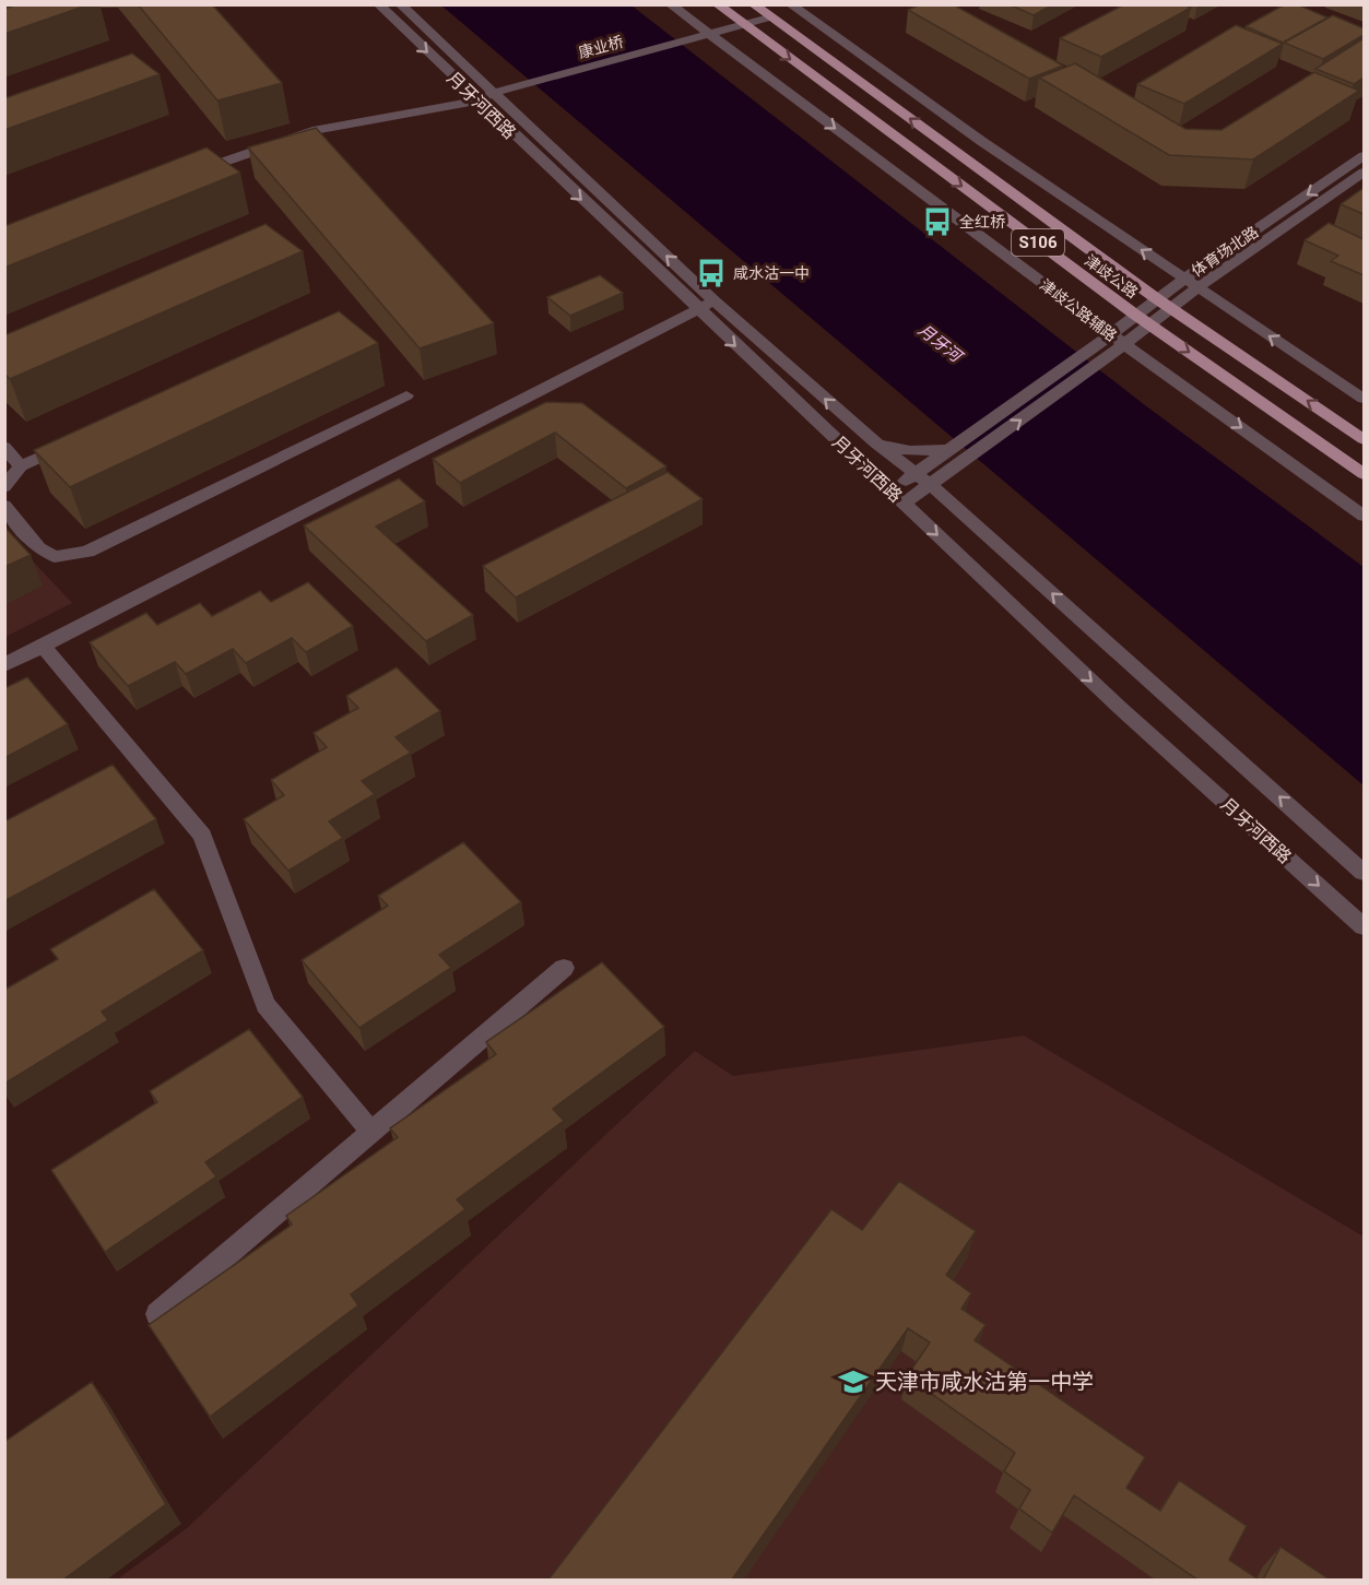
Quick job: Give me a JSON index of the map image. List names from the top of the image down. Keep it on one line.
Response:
{"streets":{"main road":["S106","津歧公路"],"street":["康业桥","月牙河西路","体育场北路","津歧公路辅路"]},"crossings":[["康业桥","月牙河西路"],["康业桥","津歧公路"],["康业桥","津歧公路辅路"],["体育场北路","津歧公路"],["体育场北路","津歧公路辅路"]],"water":["月牙河"],"places":{"bus stop":["全红桥","咸水沽一中"],"school or university":["天津市咸水沽第一中学"]}}
